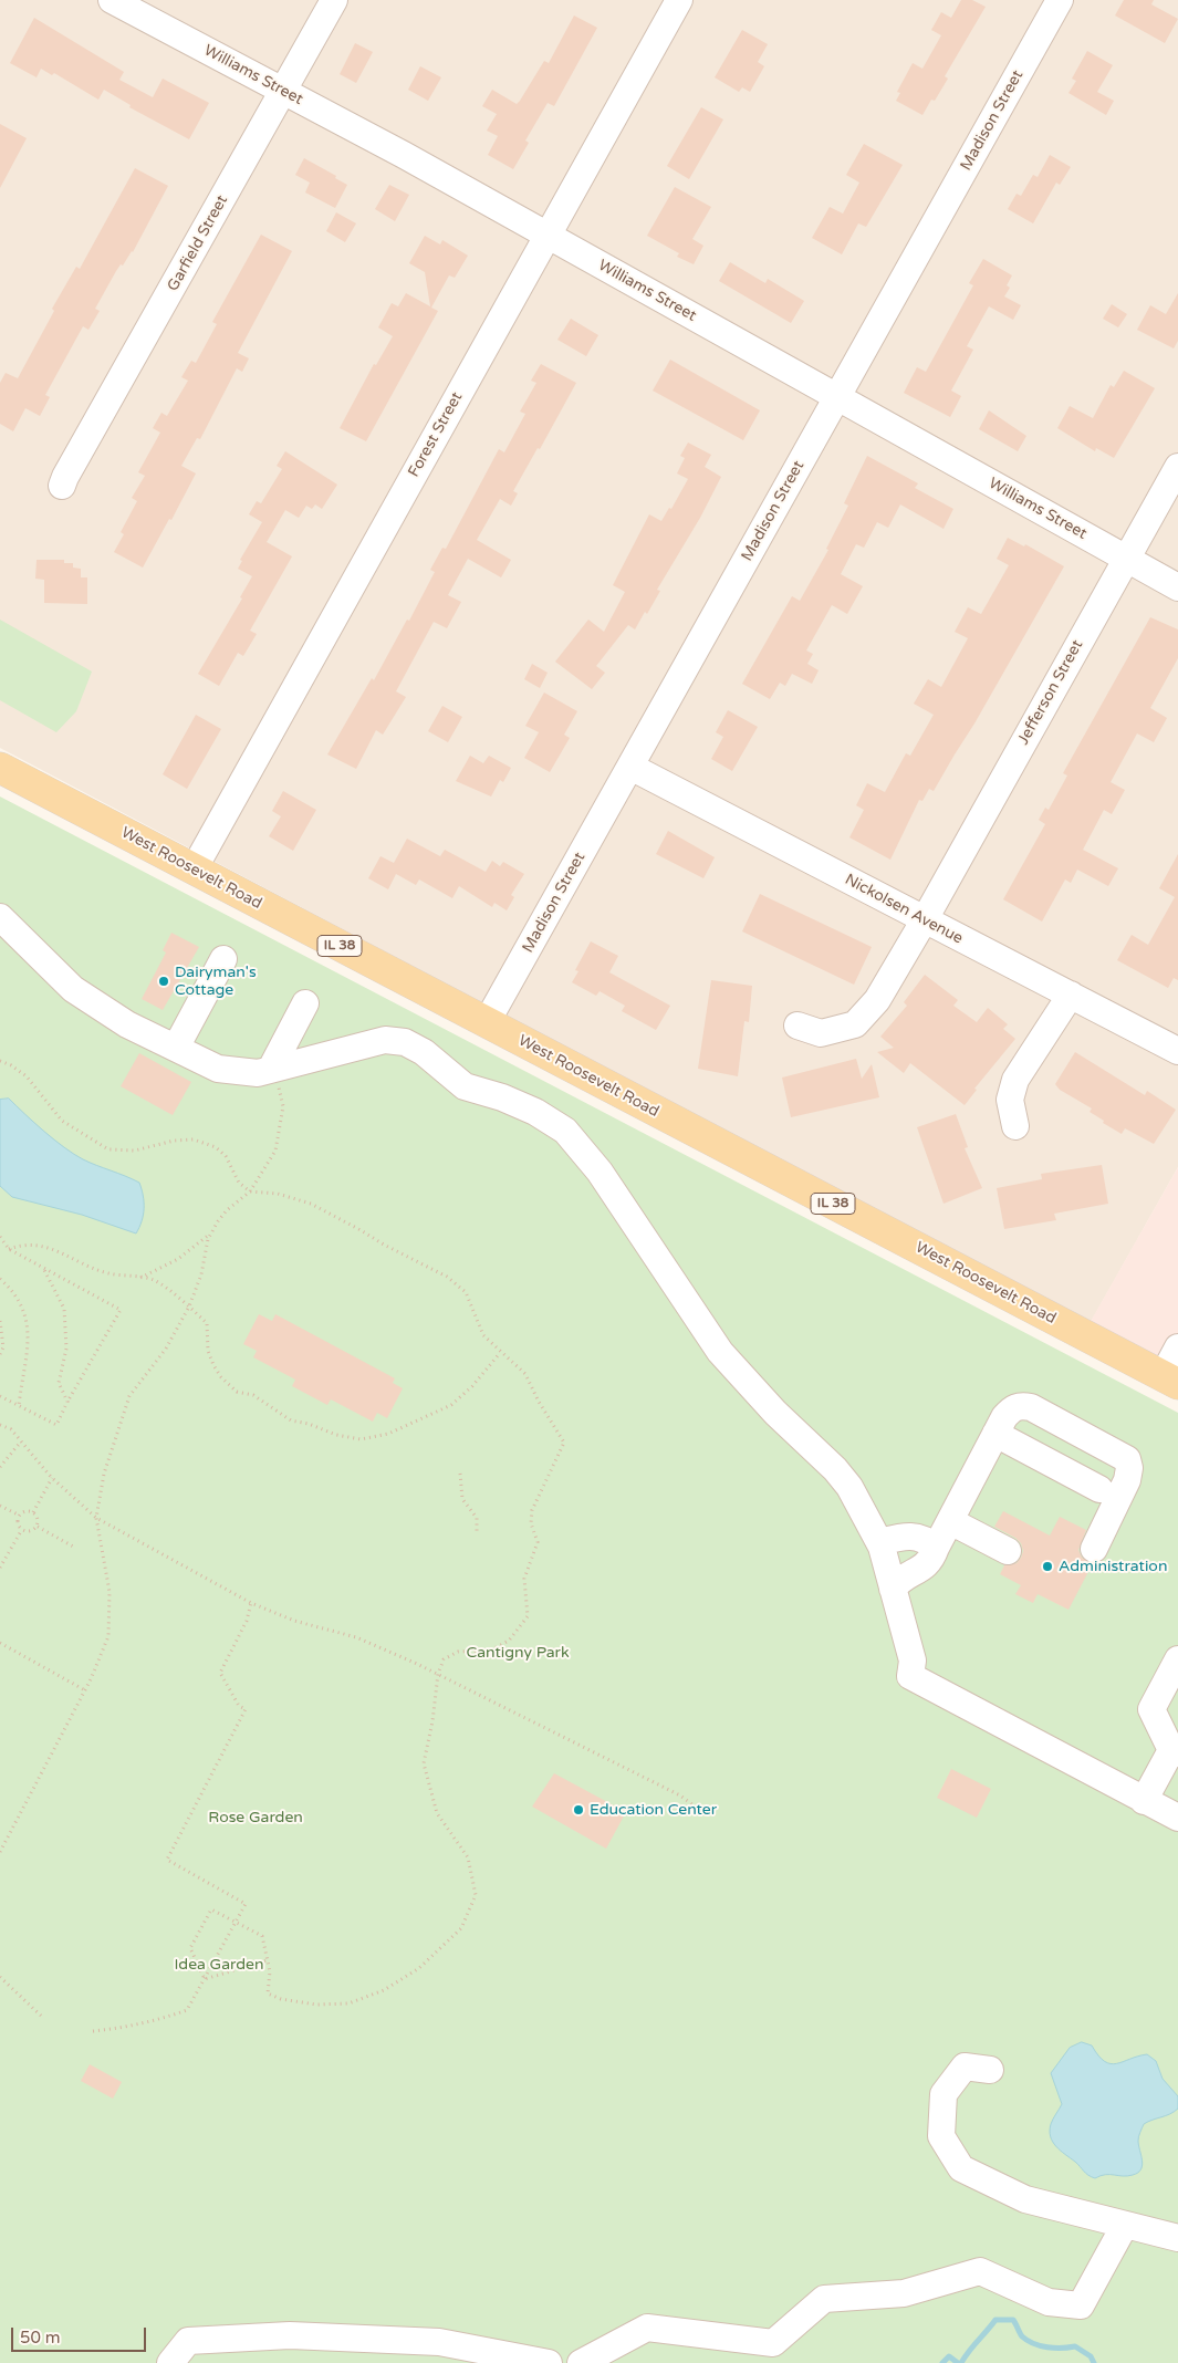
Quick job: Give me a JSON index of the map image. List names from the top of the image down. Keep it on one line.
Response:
{"streets":{"main road":["West Roosevelt Road","IL 38"],"street":["Williams Street","Madison Street","Garfield Street","Forest Street","Jefferson Street","Nickolsen Avenue"]},"crossings":[["Williams Street","Madison Street"],["Williams Street","Garfield Street"],["Williams Street","Forest Street"],["Williams Street","Jefferson Street"],["Madison Street","West Roosevelt Road"],["Madison Street","Nickolsen Avenue"],["Forest Street","West Roosevelt Road"],["Jefferson Street","Nickolsen Avenue"]],"parks":["Cantigny Park","Rose Garden","Idea Garden"],"places":["Dairyman's Cottage","Administration","Education Center"],"scale_bar":"50 m"}
